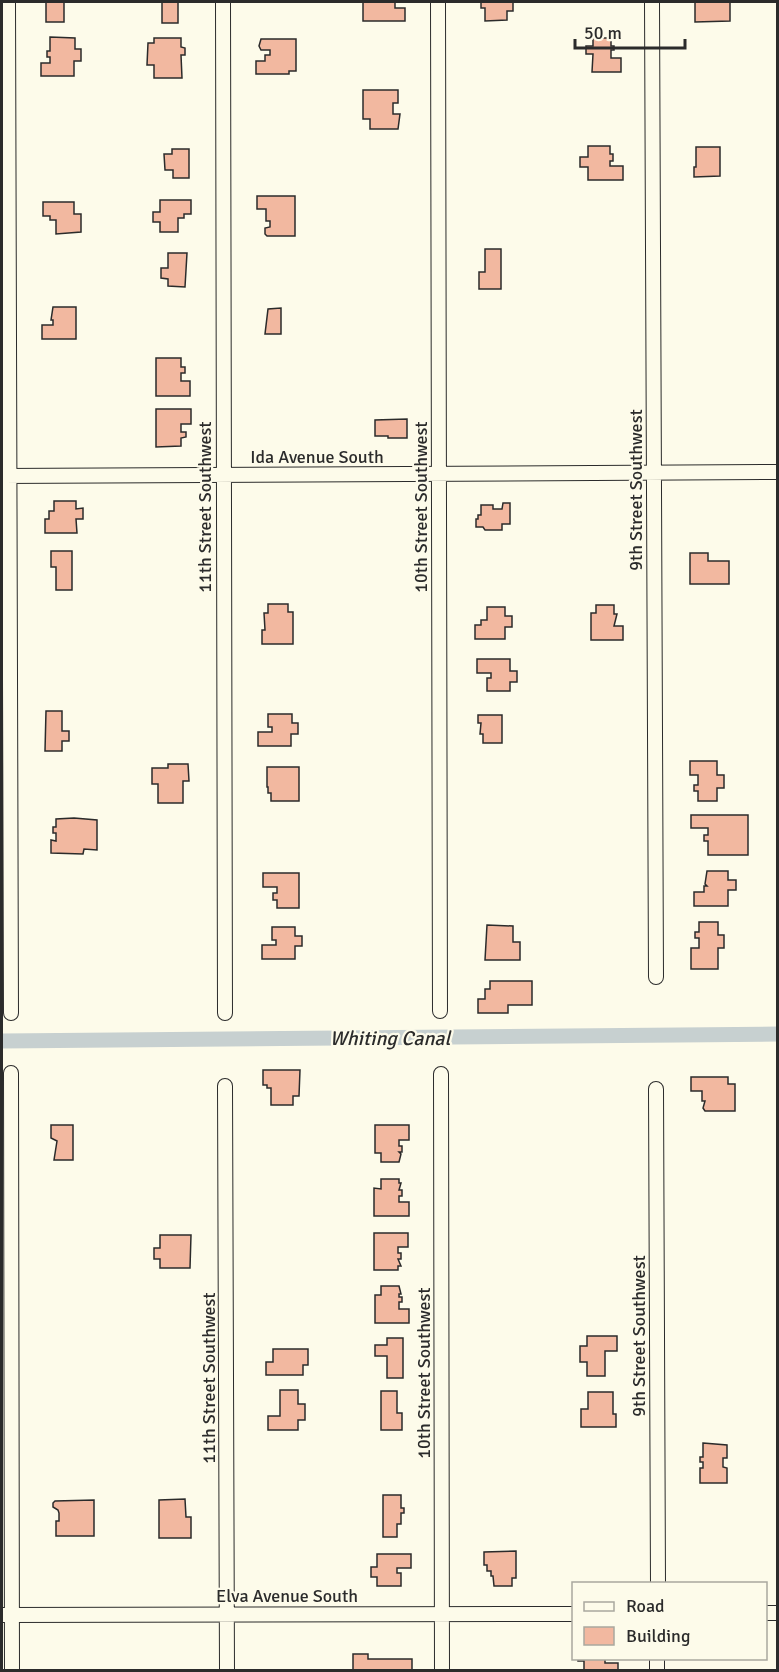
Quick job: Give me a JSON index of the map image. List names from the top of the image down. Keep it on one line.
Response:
{"streets":{"street":["Ida Avenue South","9th Street Southwest","11th Street Southwest","10th Street Southwest","Elva Avenue South"]},"crossings":[["Ida Avenue South","9th Street Southwest"],["Ida Avenue South","11th Street Southwest"],["Ida Avenue South","10th Street Southwest"],["11th Street Southwest","Elva Avenue South"],["10th Street Southwest","Elva Avenue South"]],"water":["Whiting Canal"],"legend":["Road","Building"],"scale_bar":"50 m"}
